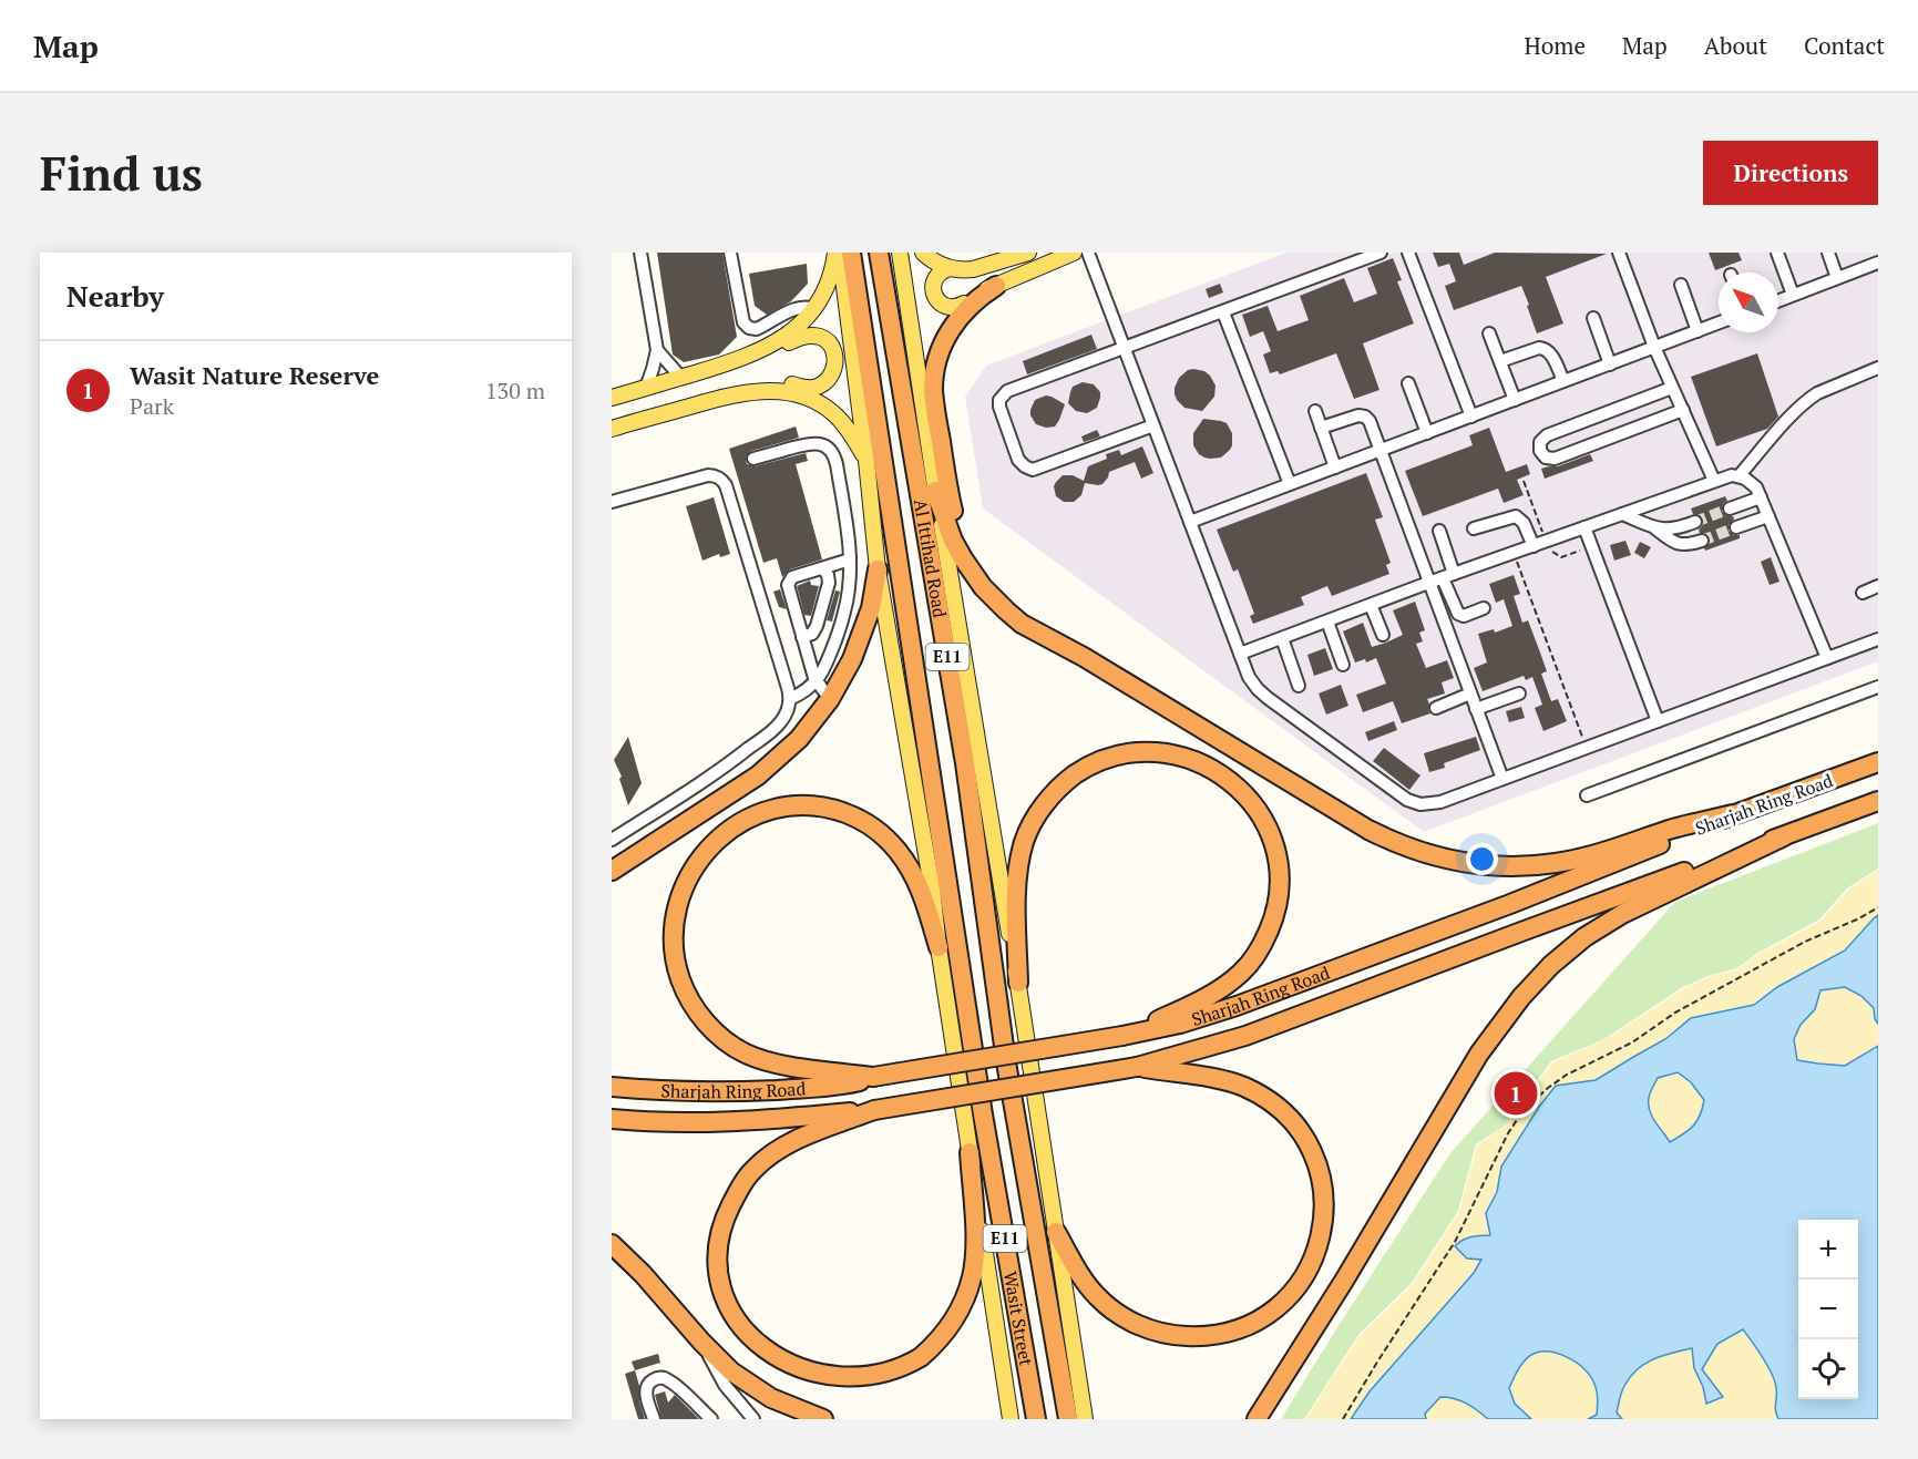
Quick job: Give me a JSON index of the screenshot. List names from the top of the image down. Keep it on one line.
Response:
{"streets":{"highway":["Al Ittihad Road","E11","Sharjah Ring Road","Wasit Street"]},"crossings":[["Al Ittihad Road","Wasit Street"]],"north":"top left","page":{"header":"Map","nav":["Home","Map","About","Contact"],"buttons":"Directions","title":"Find us","heading":"Nearby","list":[{"mark":"1","name":"Wasit Nature Reserve","note":"Park","value":"130 m"}],"pins":"1","map_buttons":["+","−"]}}
